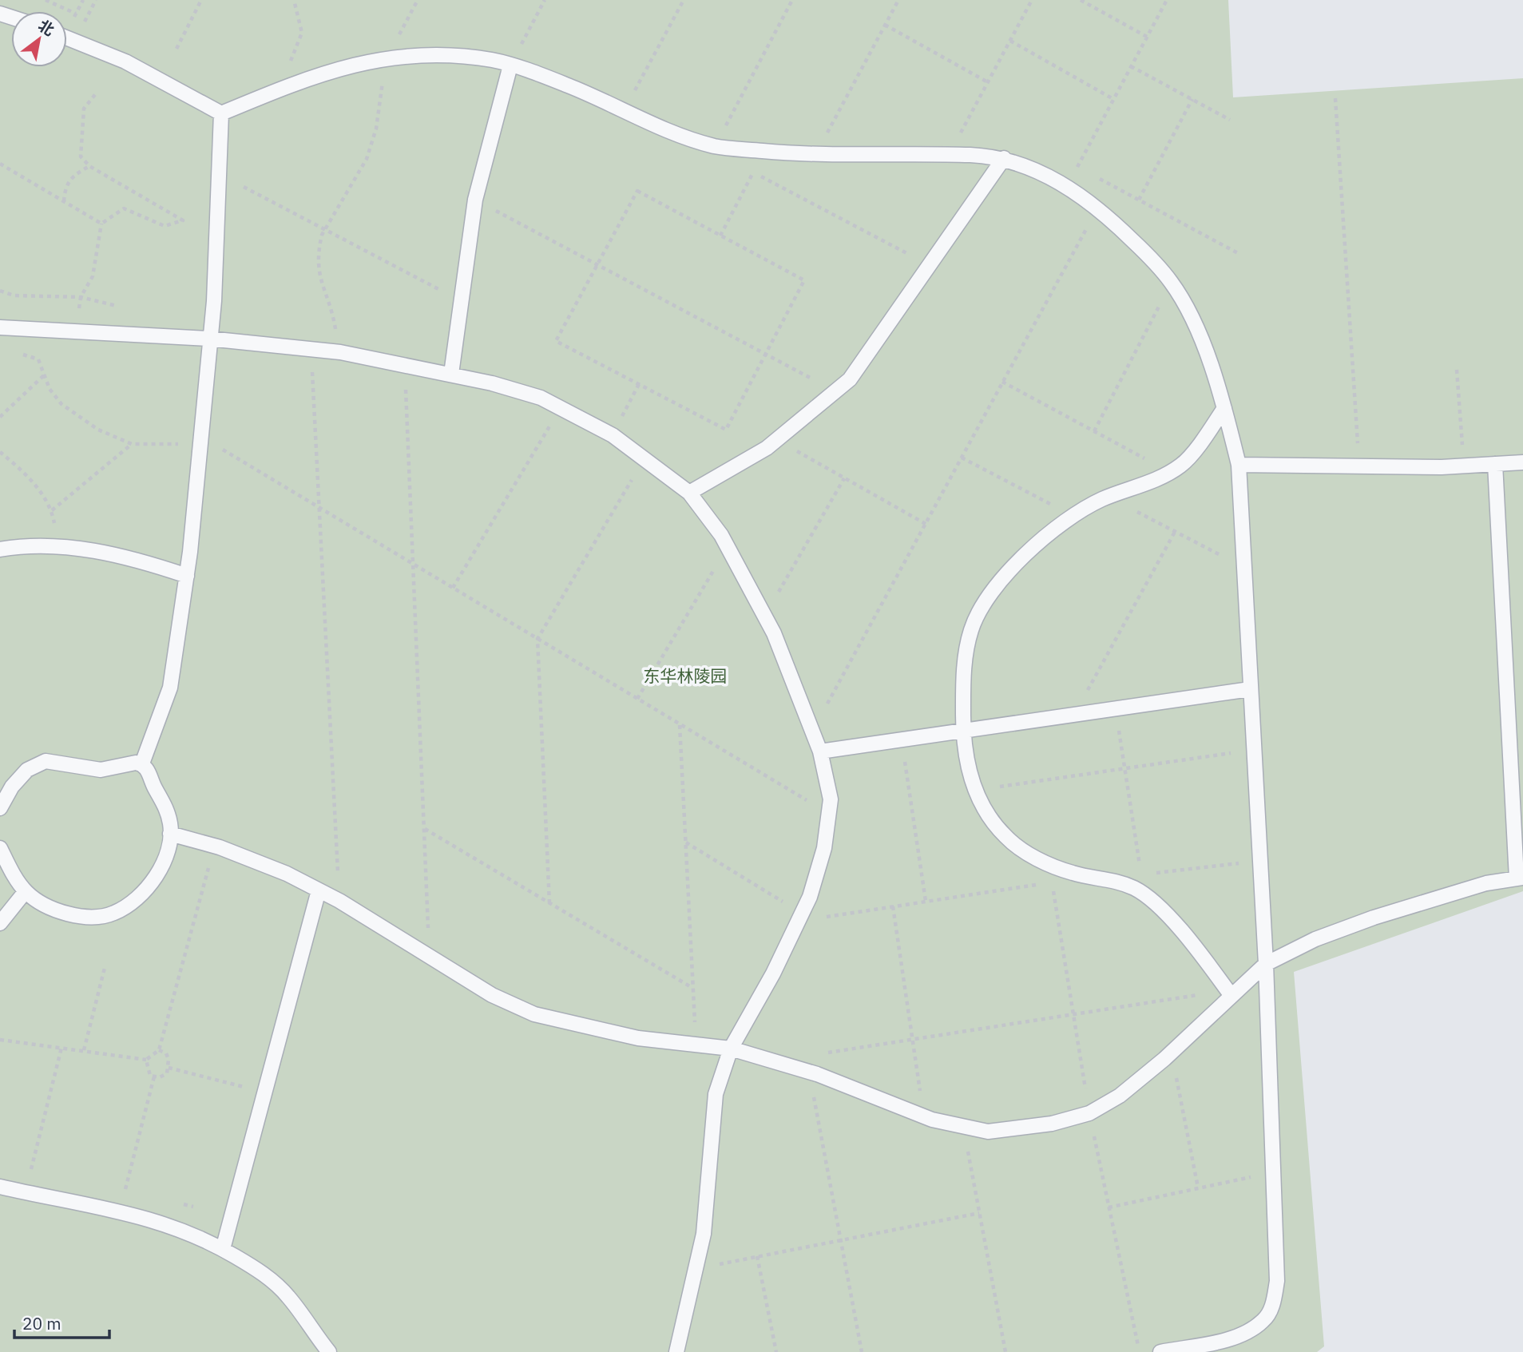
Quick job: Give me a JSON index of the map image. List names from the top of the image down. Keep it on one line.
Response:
{"parks":["东华林陵园"],"scale_bar":"20 m","north":"top right"}
